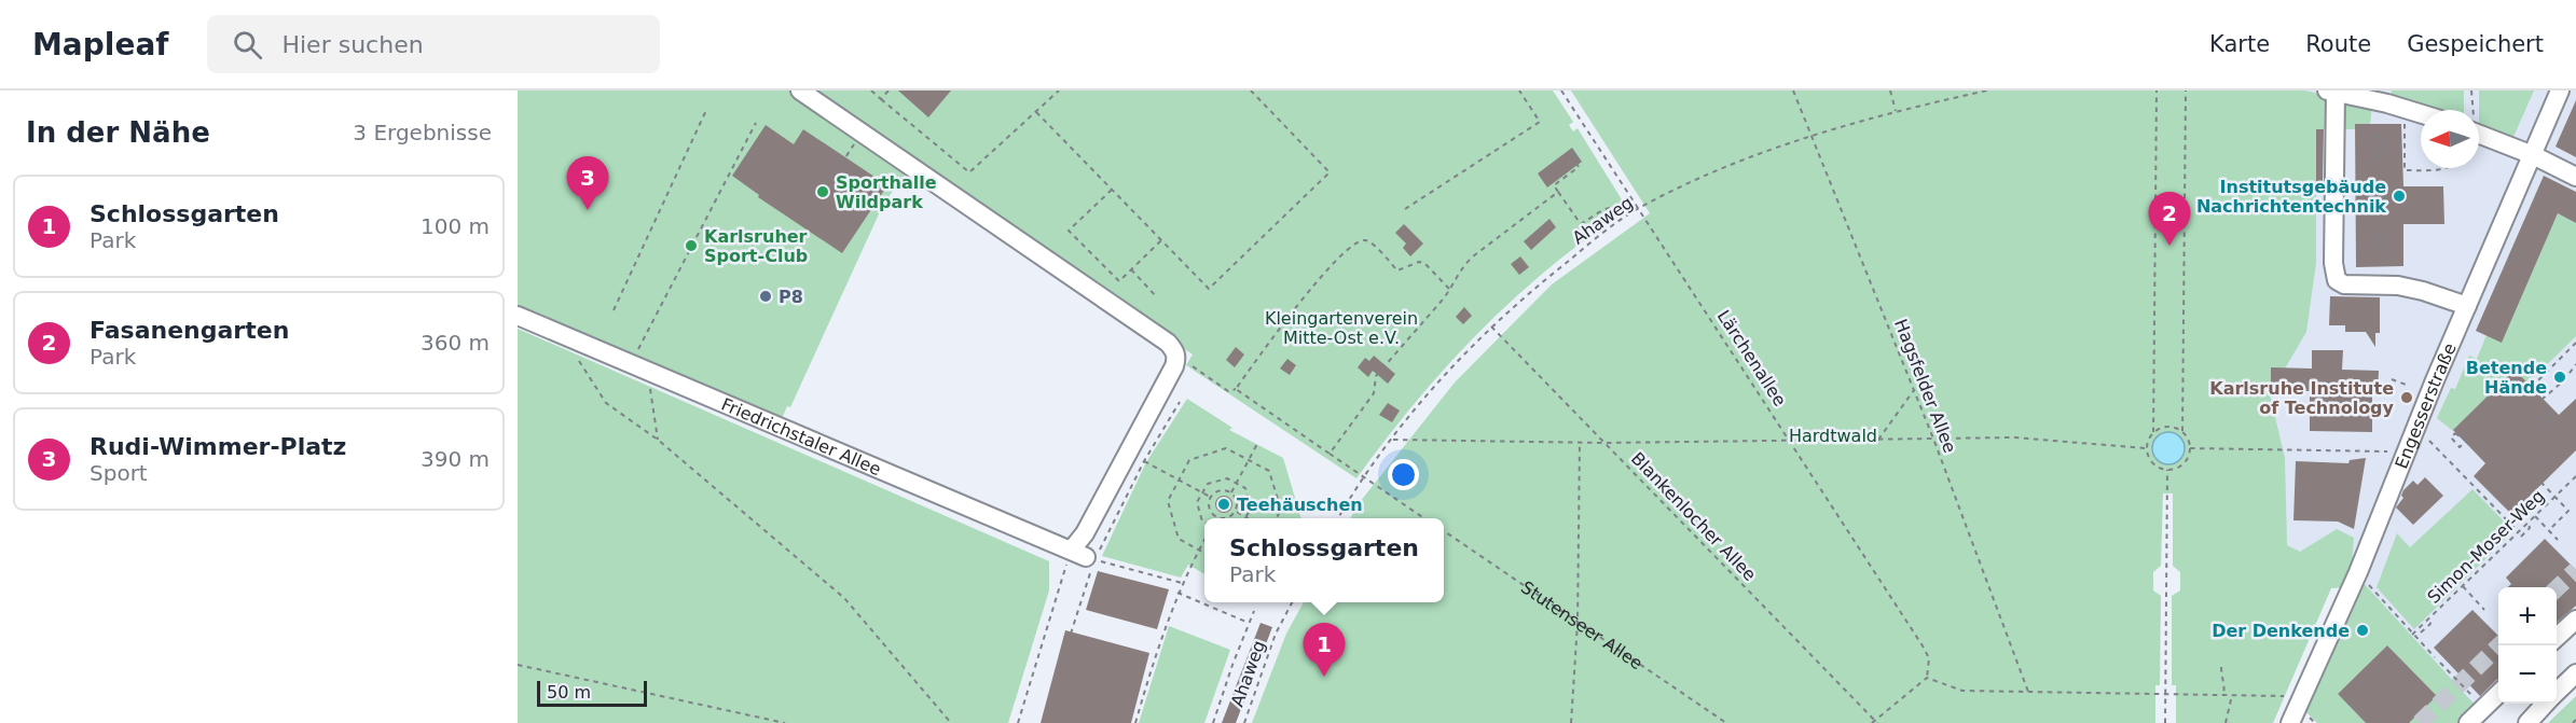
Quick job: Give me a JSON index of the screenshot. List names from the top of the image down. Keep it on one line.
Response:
{"streets":{"street":["Engesserstraße","Friedrichstaler Allee"],"path":["Ahaweg","Lärchenallee","Hagsfelder Allee","Blankenlocher Allee","Simon-Moser-Weg","Stutenseer Allee"]},"crossings":[["Ahaweg","Lärchenallee"],["Ahaweg","Hagsfelder Allee"],["Ahaweg","Blankenlocher Allee"]],"parks":["Kleingartenverein Mitte-Ost e.V.","Hardtwald"],"places":["Sporthalle Wildpark","Institutsgebäude Nachrichtentechnik","Karlsruher Sport-Club","P8","Betende Hände","Karlsruhe Institute of Technology","Teehäuschen","Der Denkende"],"scale_bar":"50 m","north":"left","page":{"header":"Mapleaf","search":"Hier suchen","nav":["Karte","Route","Gespeichert"],"heading":["In der Nähe","3 Ergebnisse"],"pins":["3","2","1"],"list":[{"mark":"1","name":"Schlossgarten","note":"Park","value":"100 m"},{"mark":"2","name":"Fasanengarten","note":"Park","value":"360 m"},{"mark":"3","name":"Rudi-Wimmer-Platz","note":"Sport","value":"390 m"}],"popup":["Schlossgarten","Park"],"map_buttons":["+","−"],"scale":"50 m"}}
